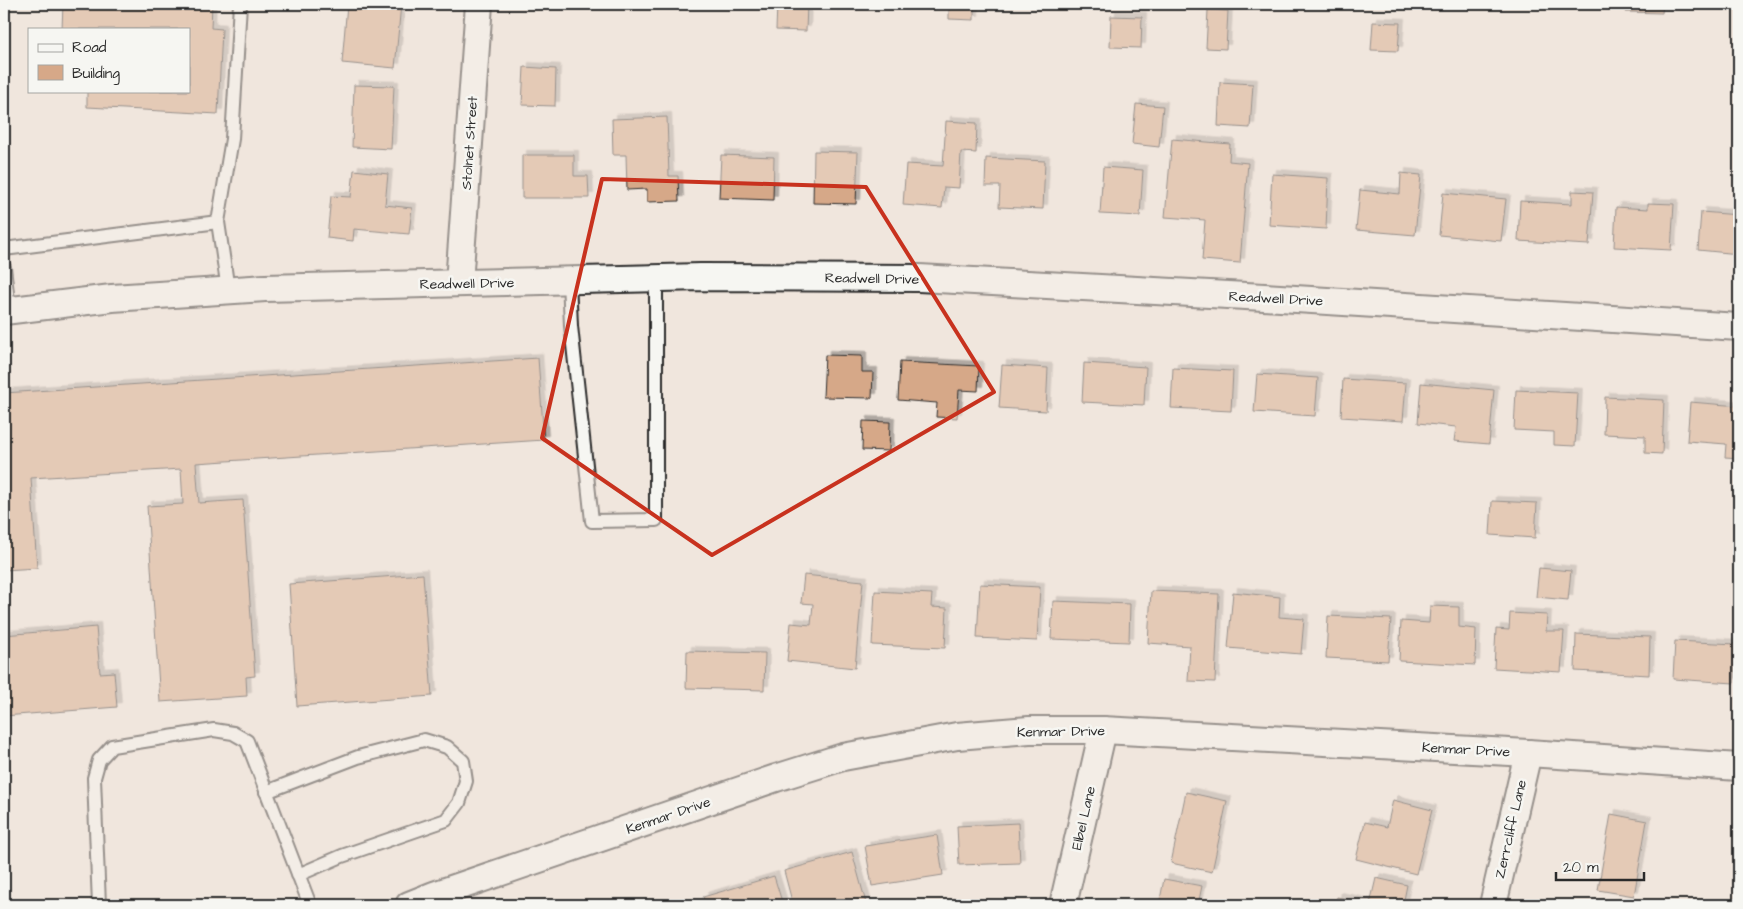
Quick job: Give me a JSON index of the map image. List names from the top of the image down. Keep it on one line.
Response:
{"streets":{"street":["Stolnet Street","Readwell Drive","Kenmar Drive","Elbel Lane","Zerrcliff Lane"]},"crossings":[["Stolnet Street","Readwell Drive"],["Kenmar Drive","Elbel Lane"],["Kenmar Drive","Zerrcliff Lane"]],"legend":["Road","Building"],"scale_bar":"20 m"}
